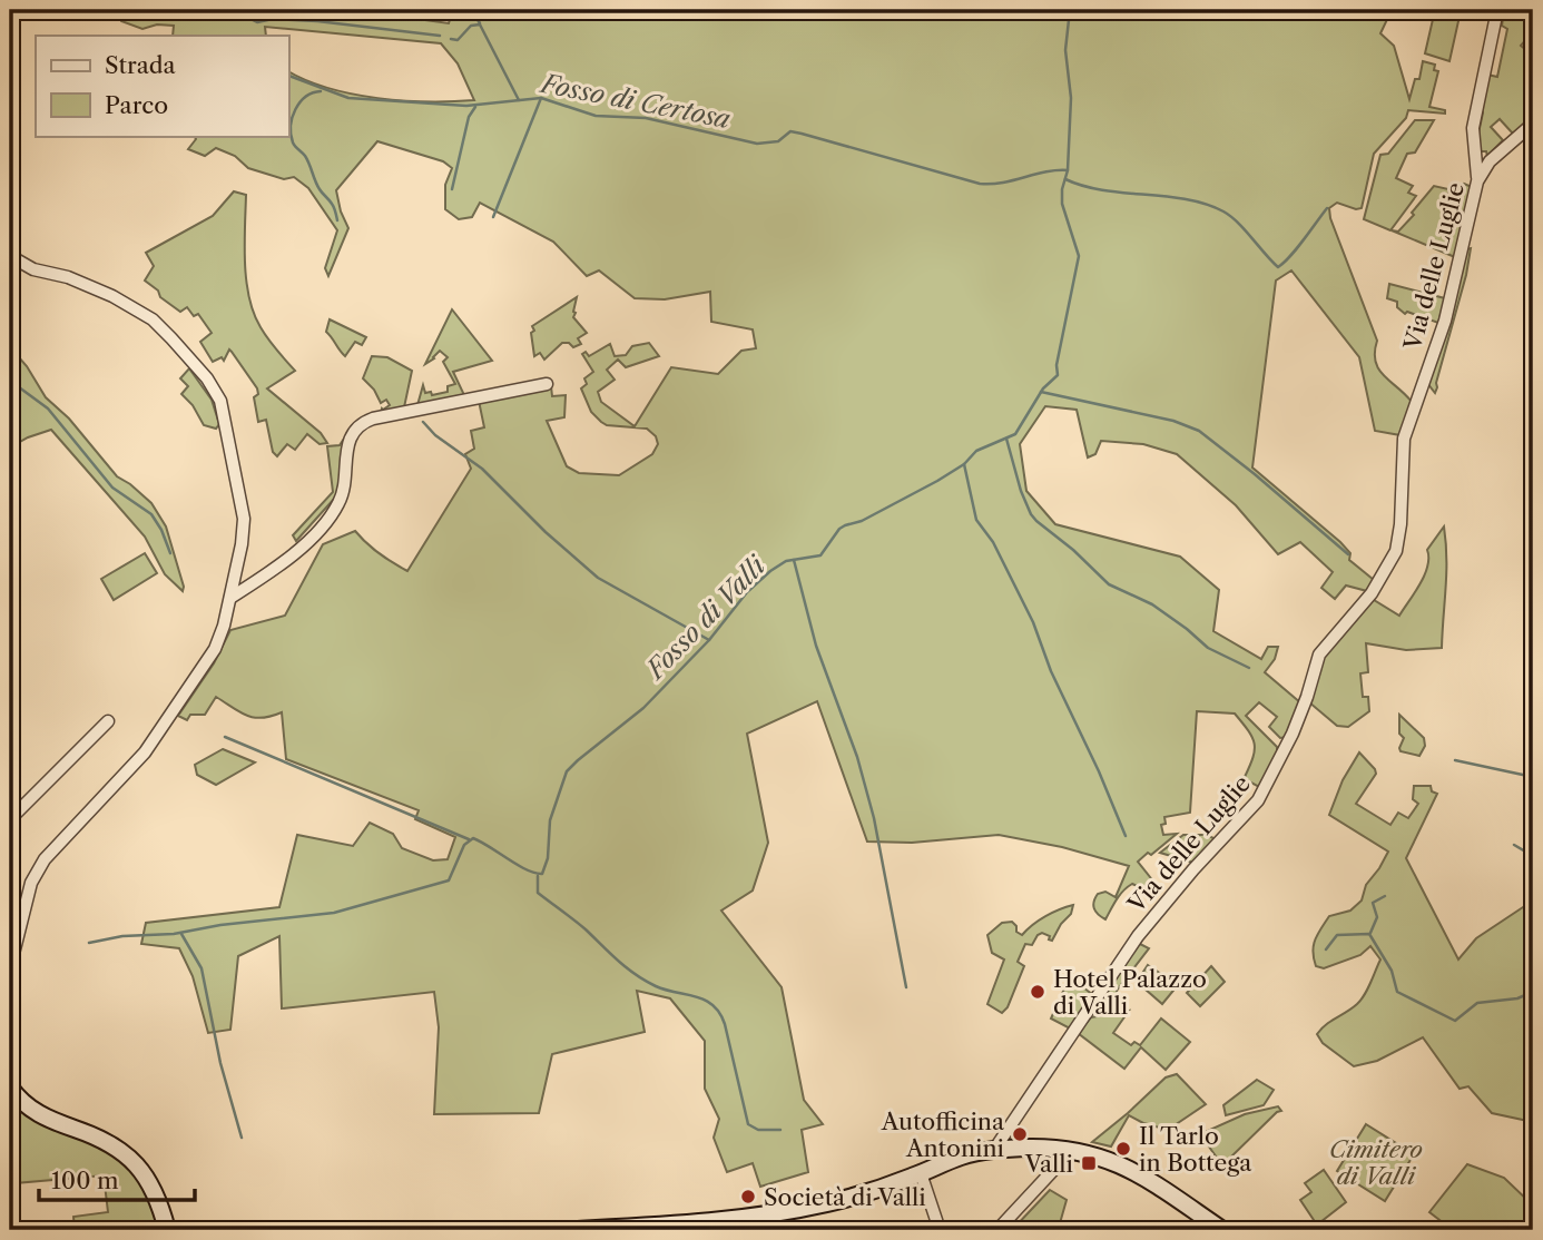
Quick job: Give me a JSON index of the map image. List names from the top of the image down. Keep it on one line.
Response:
{"streets":{"street":["Via delle Luglie"]},"water":["Fosso di Certosa","Fosso di Valli"],"parks":["Cimitero di Valli"],"places":{"other":["Hotel Palazzo di Valli","Autofficina Antonini","Il Tarlo in Bottega","Società di Valli"],"transit":["Valli"]},"legend":["Strada","Parco"],"scale_bar":"100 m"}
